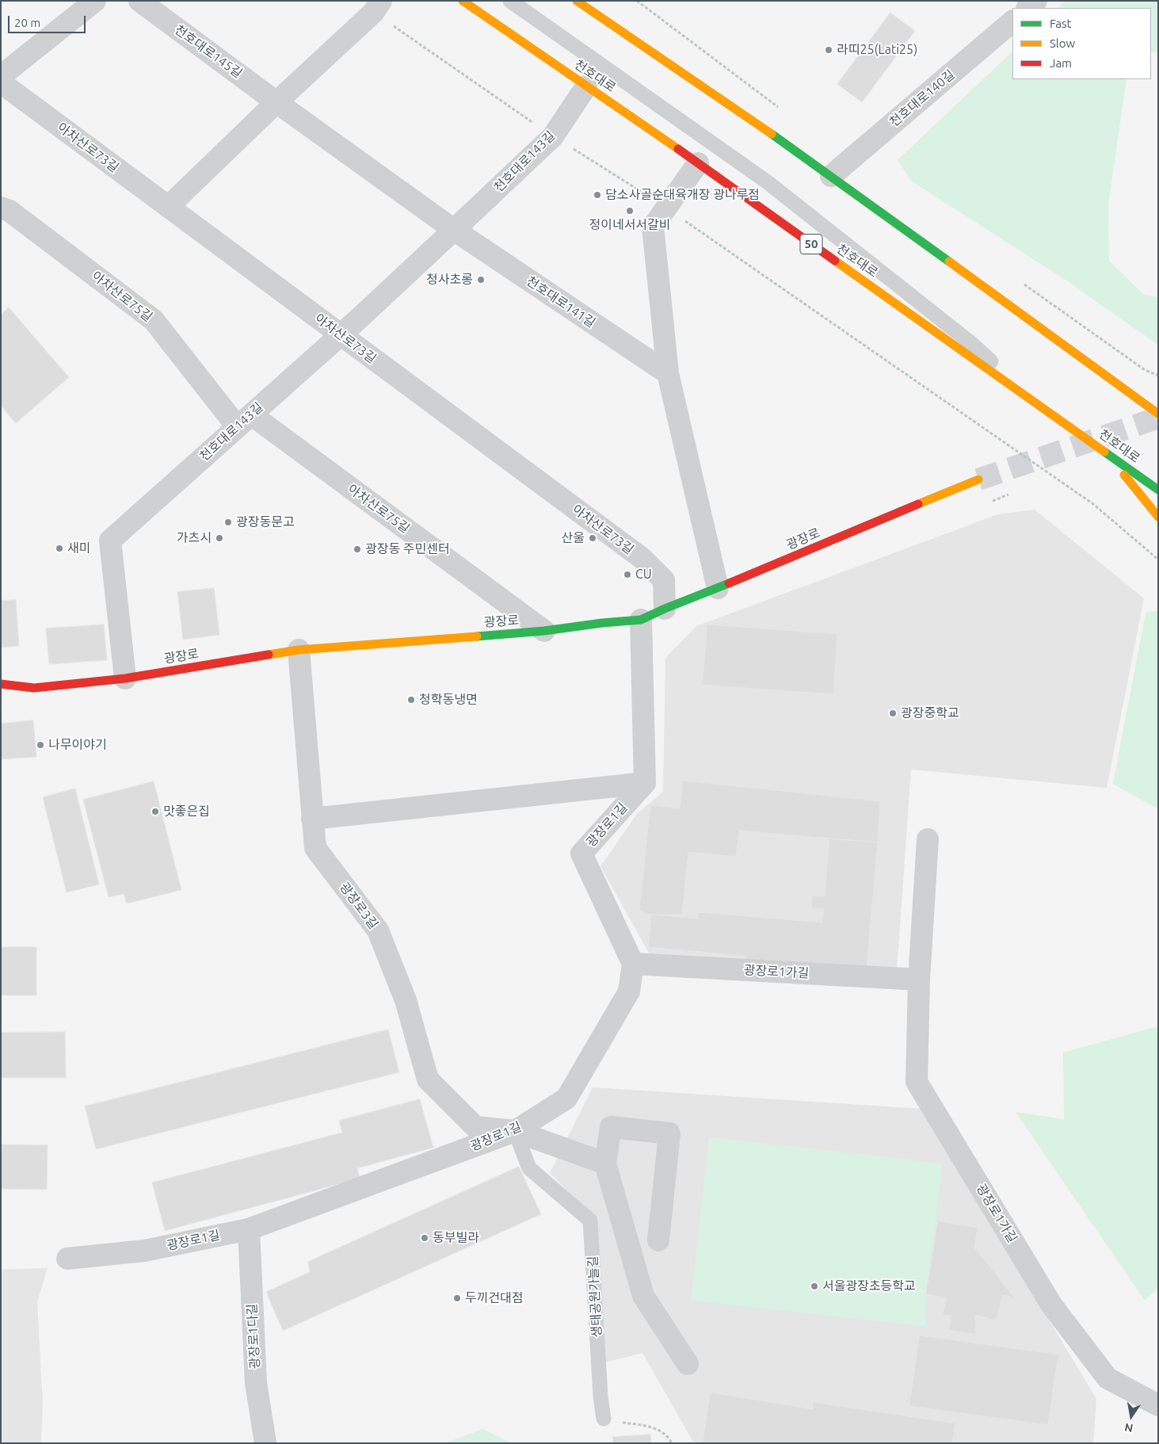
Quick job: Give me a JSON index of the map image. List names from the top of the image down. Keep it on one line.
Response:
{"streets":{"main road":["천호대로","50","광장로"],"street":["천호대로145길","천호대로140길","아차산로73길","천호대로143길","아차산로75길","천호대로141길","광장로1길","광장로3길","광장로1가길","광장로1다길"],"lane":["생태공원가늘길"]},"crossings":[["천호대로","천호대로143길"],["아차산로73길","천호대로143길"],["아차산로73길","광장로"],["천호대로143길","아차산로75길"],["천호대로143길","천호대로141길"],["천호대로143길","광장로"],["아차산로75길","광장로"],["광장로","광장로3길"],["광장로1길","광장로3길"],["광장로1길","광장로1가길"],["광장로1길","생태공원가늘길"],["광장로1길","광장로1다길"],["광장로3길","생태공원가늘길"]],"places":["라띠25(Lati25)","담소사골순대육개장 광나루점","정이네서서갈비","청사초롱","광장동문고","가츠시","산울","새미","광장동 주민센터","CU","청학동냉면","광장중학교","나무이야기","맛좋은집","동부빌라","서울광장초등학교","두끼건대점"],"legend":["Fast","Slow","Jam"],"scale_bar":"20 m","north":"bottom"}
